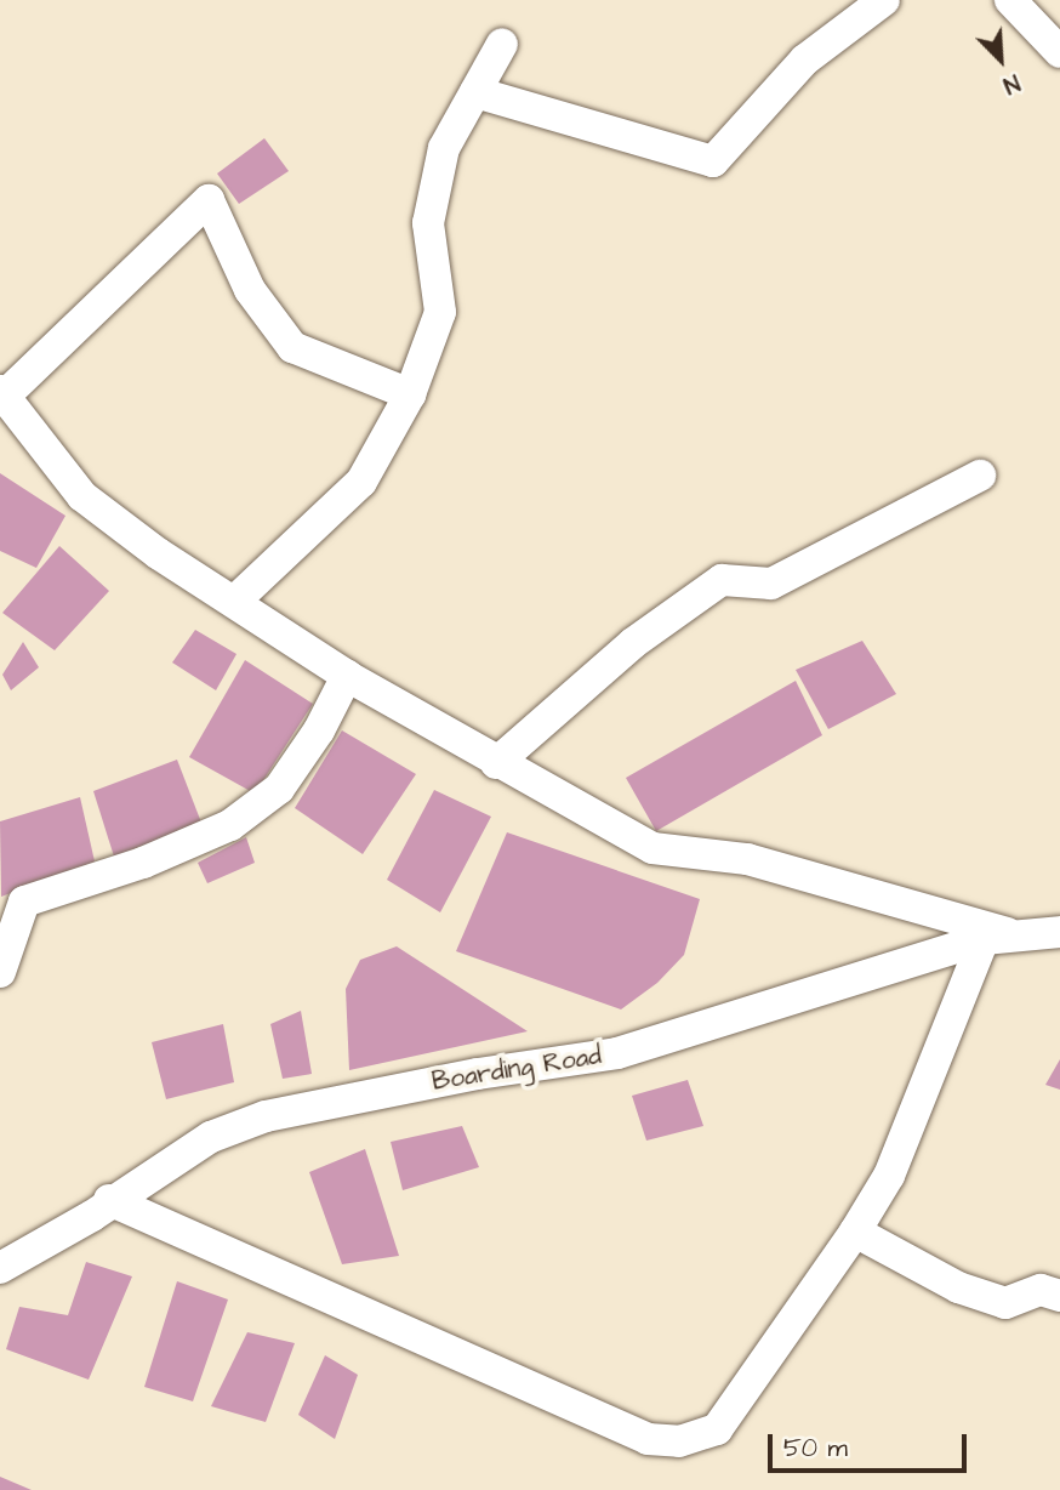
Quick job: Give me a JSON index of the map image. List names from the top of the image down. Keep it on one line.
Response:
{"streets":{"street":["Boarding Road"]},"scale_bar":"50 m","north":"bottom right"}
